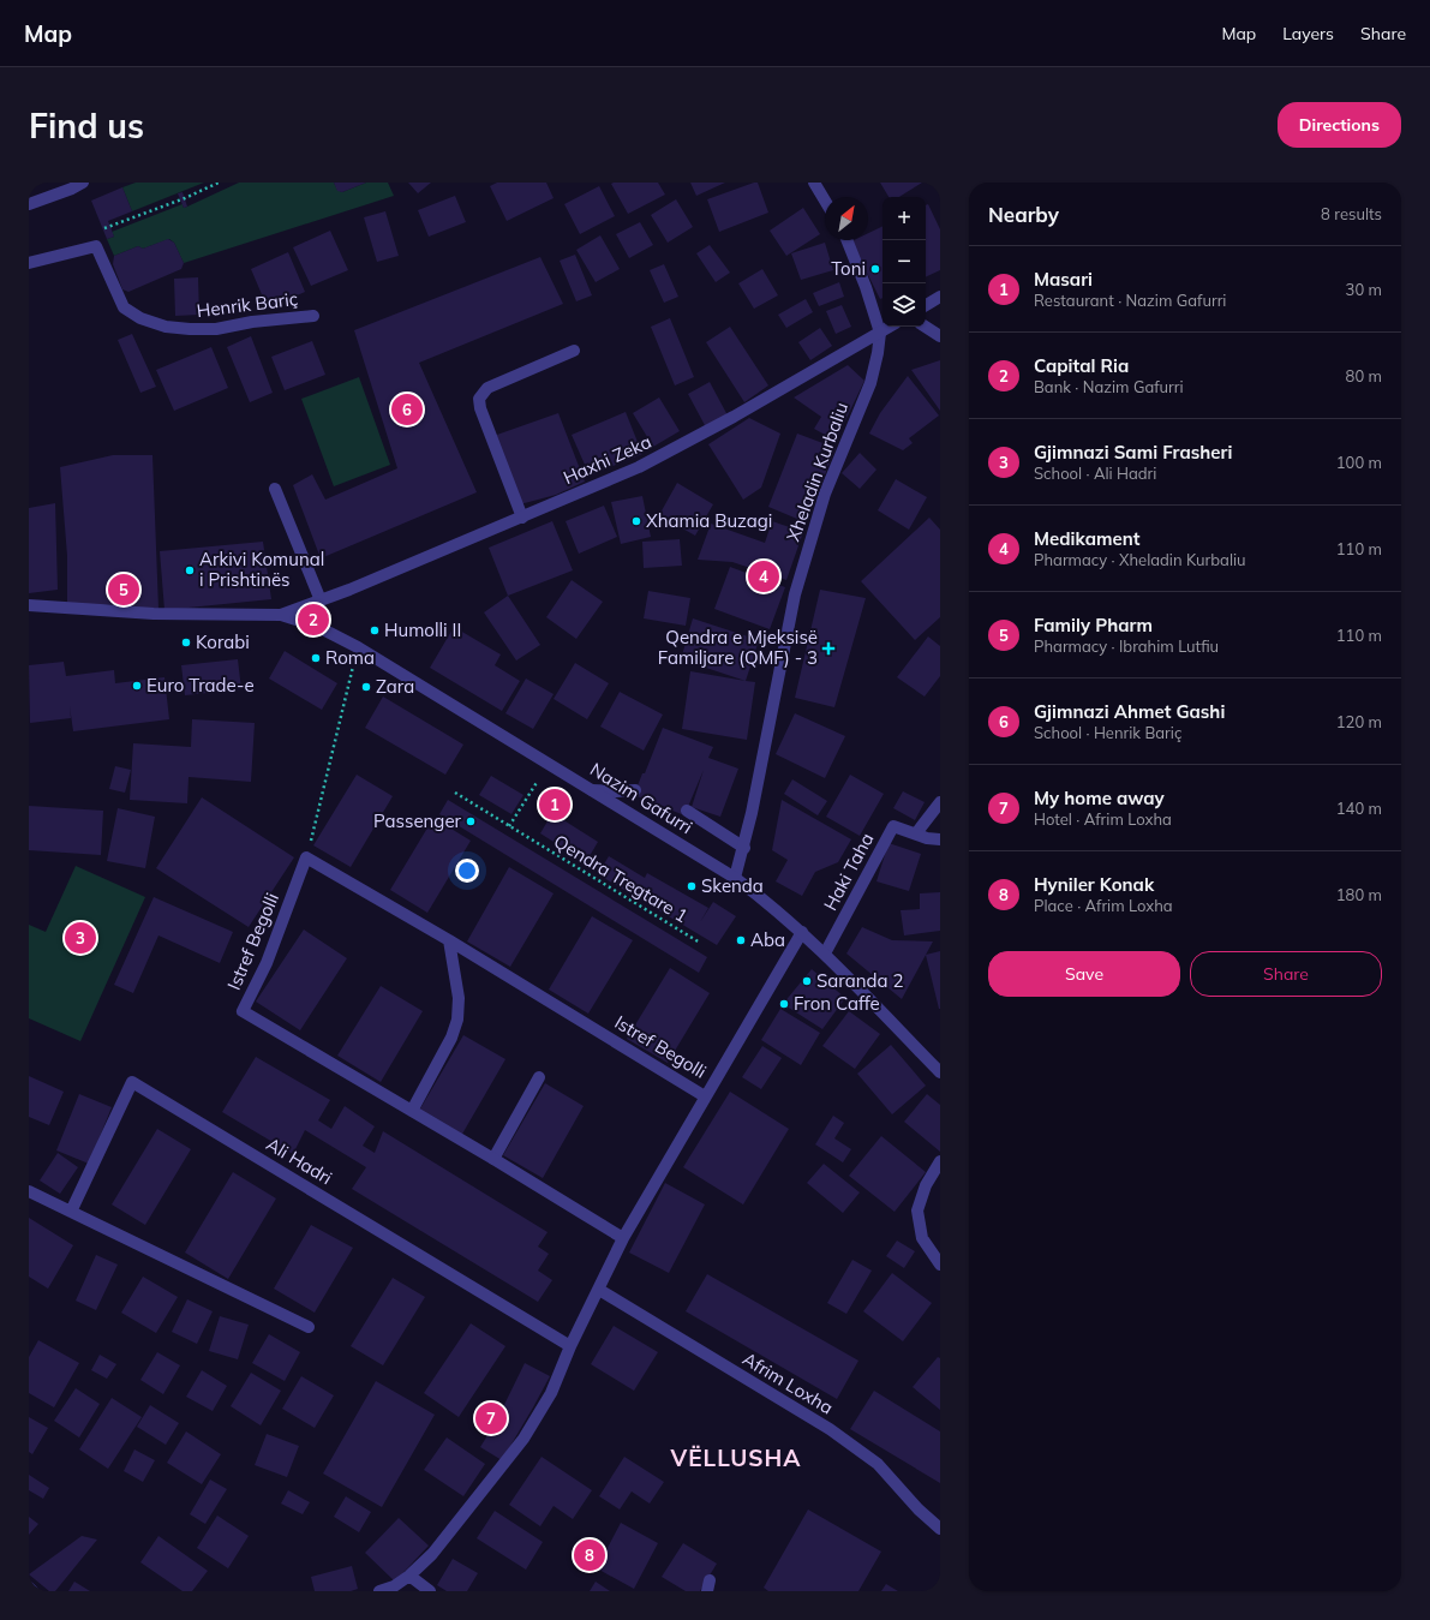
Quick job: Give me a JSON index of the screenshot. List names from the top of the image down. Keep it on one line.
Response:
{"streets":{"street":["Henrik Bariç","Haxhi Zeka","Xheladin Kurbaliu","Nazim Gafurri","Haki Taha","Istref Begolli","Ali Hadri","Afrim Loxha"],"path":["Qendra Tregtare 1"]},"crossings":[["Haxhi Zeka","Xheladin Kurbaliu"],["Haxhi Zeka","Nazim Gafurri"],["Xheladin Kurbaliu","Nazim Gafurri"],["Nazim Gafurri","Haki Taha"]],"districts":["VËLLUSHA"],"places":{"other":["Toni","Xhamia Buzagi","Arkivi Komunal i Prishtinës","Humolli II","Korabi","Roma","Euro Trade-e","Zara","Passenger","Skenda","Aba","Saranda 2","Fron Caffe"],"health":["Qendra e Mjeksisë Familjare (QMF) - 3"]},"north":"top right","page":{"header":"Map","nav":["Map","Layers","Share"],"buttons":["Directions",["Save","Share"]],"title":"Find us","heading":["Nearby","8 results"],"map_buttons":["+","−"],"list":[{"mark":"1","name":"Masari","note":"Restaurant · Nazim Gafurri","value":"30 m"},{"mark":"2","name":"Capital Ria","note":"Bank · Nazim Gafurri","value":"80 m"},{"mark":"3","name":"Gjimnazi Sami Frasheri","note":"School · Ali Hadri","value":"100 m"},{"mark":"4","name":"Medikament","note":"Pharmacy · Xheladin Kurbaliu","value":"110 m"},{"mark":"5","name":"Family Pharm","note":"Pharmacy · Ibrahim Lutfiu","value":"110 m"},{"mark":"6","name":"Gjimnazi Ahmet Gashi","note":"School · Henrik Bariç","value":"120 m"},{"mark":"7","name":"My home away","note":"Hotel · Afrim Loxha","value":"140 m"},{"mark":"8","name":"Hyniler Konak","note":"Place · Afrim Loxha","value":"180 m"}],"pins":["6","4","5","2","1","3","7","8"]}}
